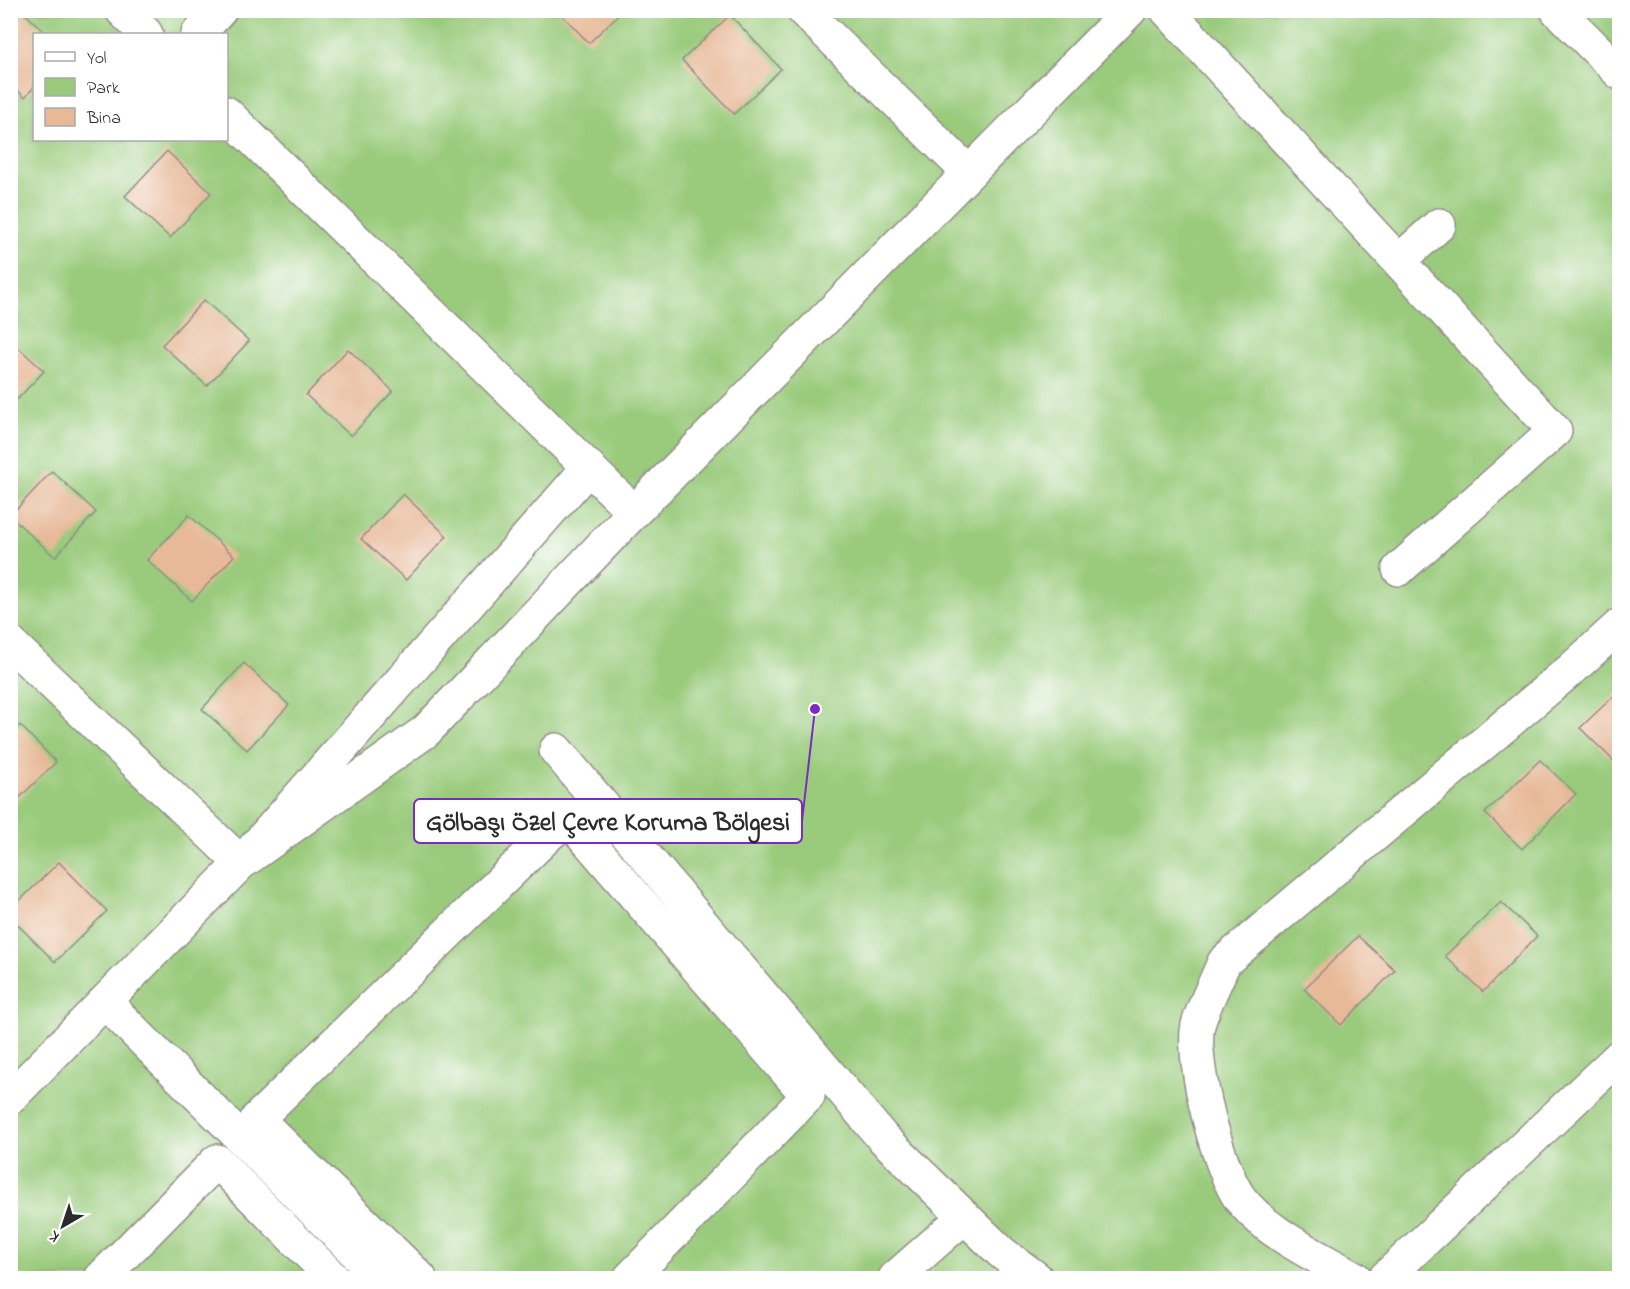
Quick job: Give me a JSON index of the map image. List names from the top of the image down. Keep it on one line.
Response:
{"places":["Gölbaşı Özel Çevre Koruma Bölgesi"],"legend":["Yol","Park","Bina"],"north":"bottom left"}
